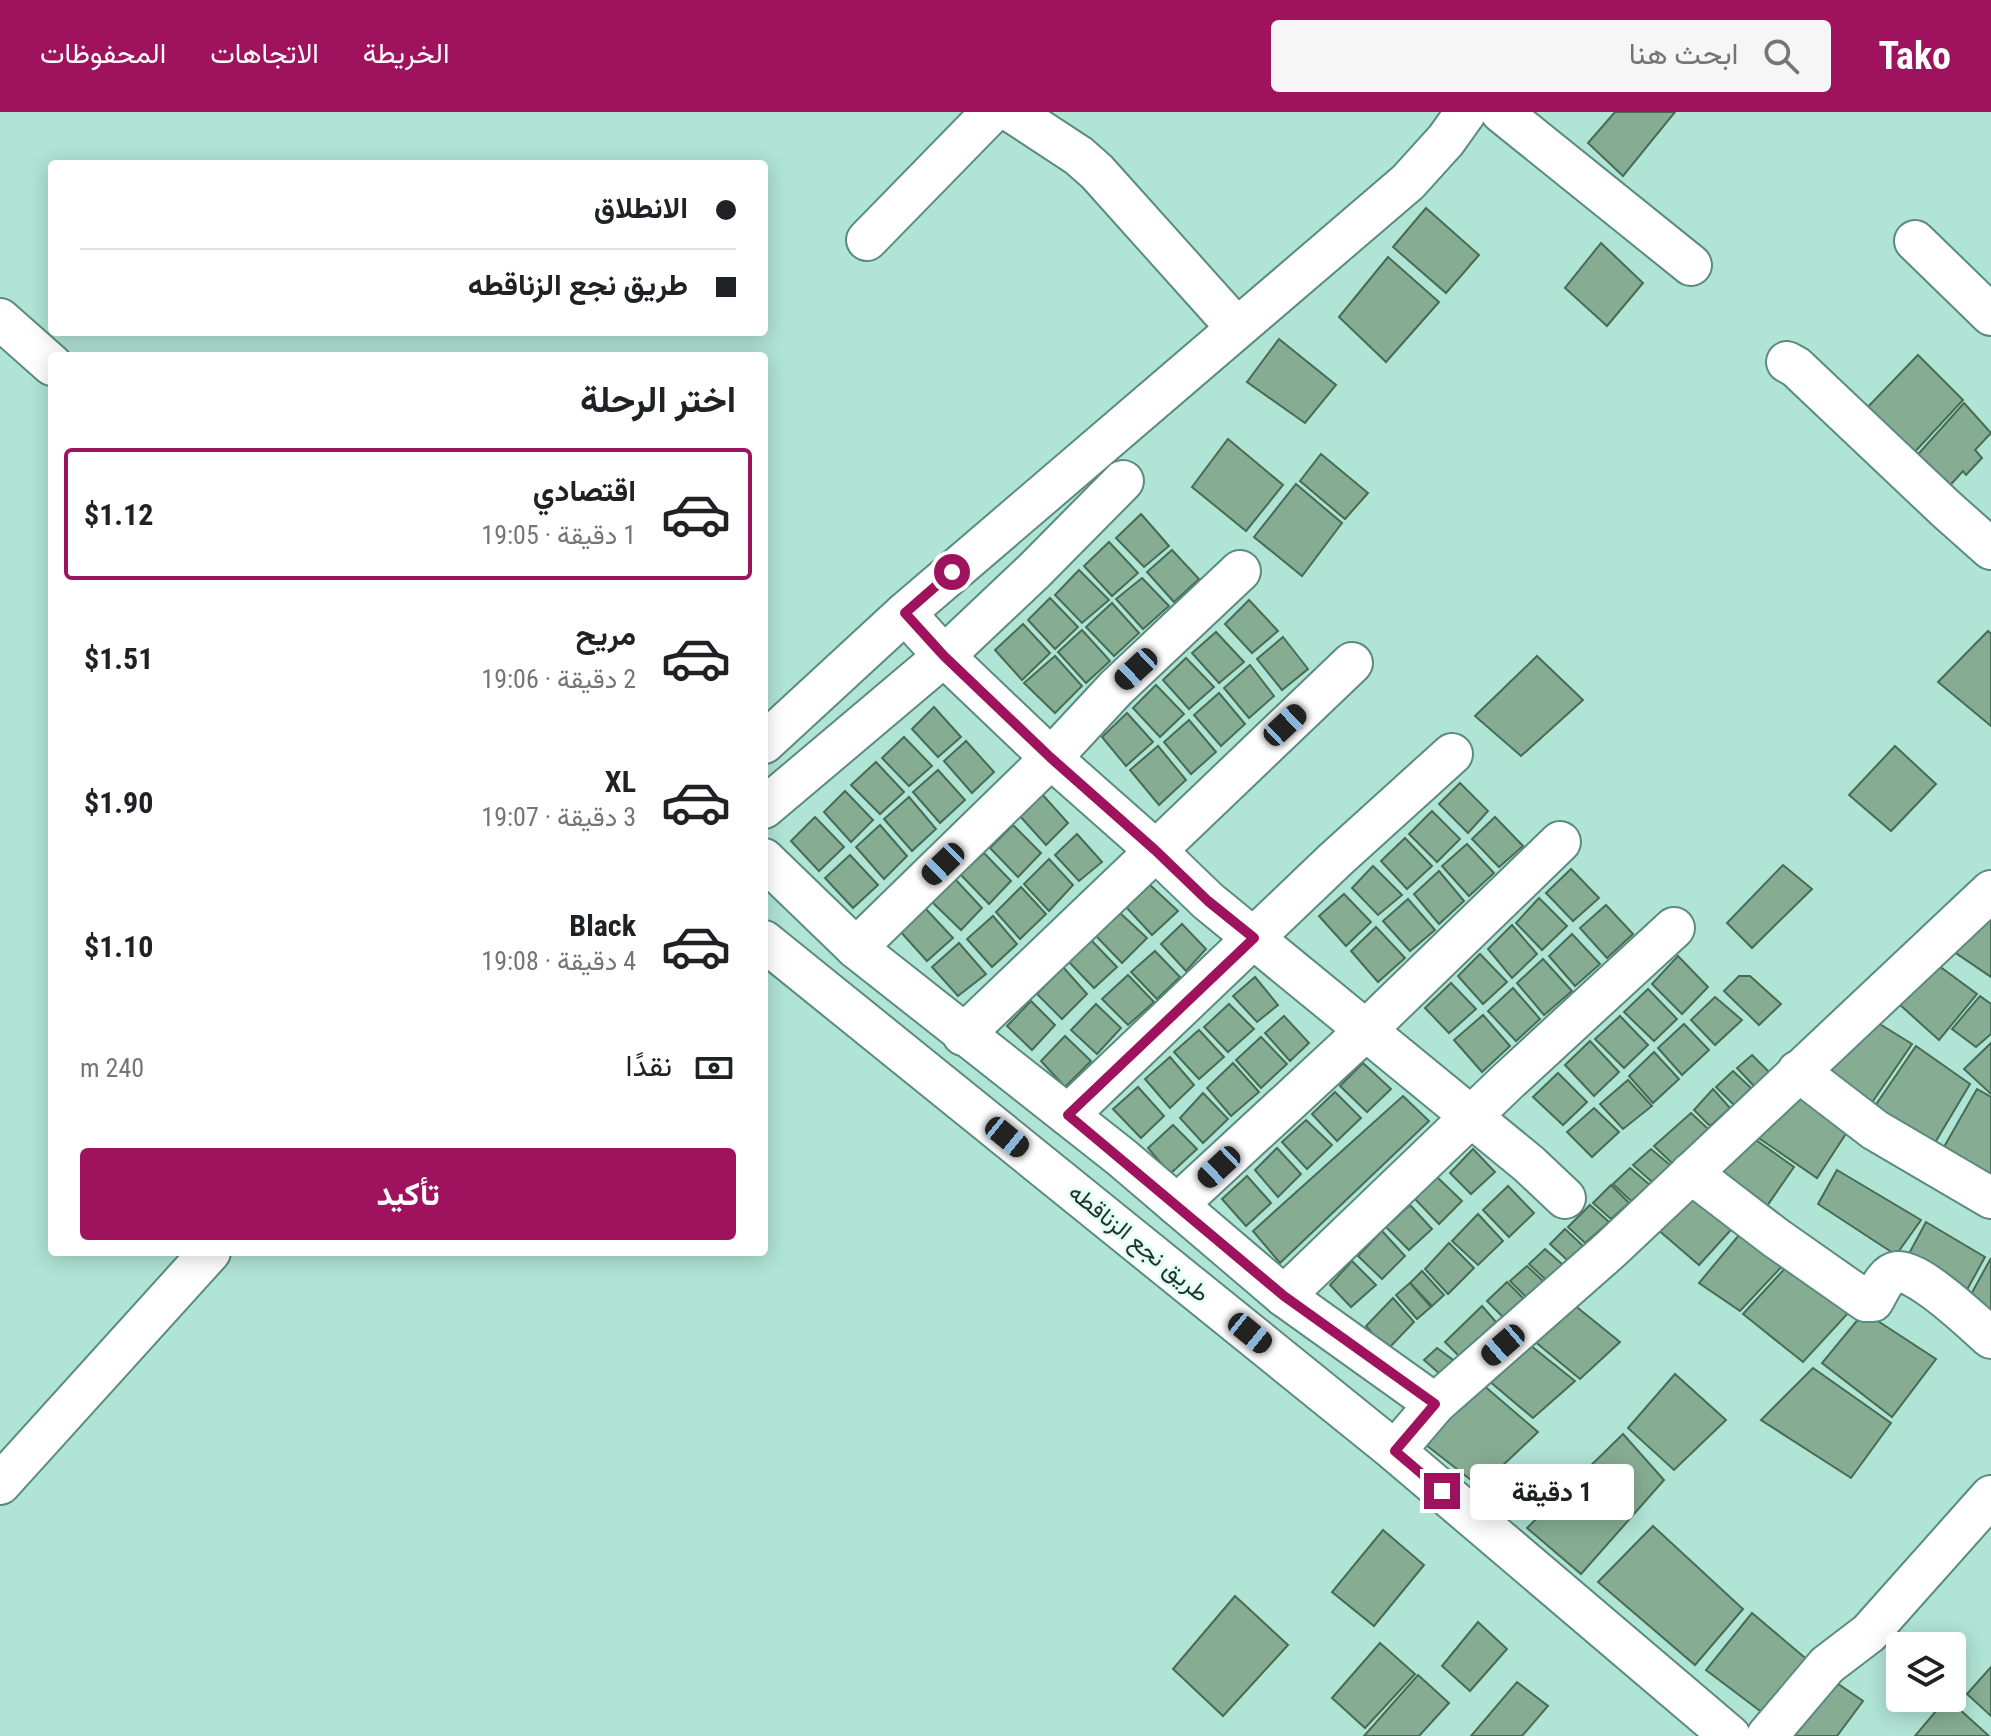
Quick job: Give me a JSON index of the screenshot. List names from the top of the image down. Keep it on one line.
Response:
{"streets":{"street":["طريق نجع الزناقطه"]},"page":{"header":"Tako","search":"ابحث هنا","nav":["الخريطة","الاتجاهات","المحفوظات"],"banner":["الانطلاق","طريق نجع الزناقطه"],"heading":"اختر الرحلة","list":[{"name":"اقتصادي","note":"1 دقيقة · 19:05","value":"$1.12"},{"name":"مريح","note":"2 دقيقة · 19:06","value":"$1.51"},{"name":"XL","note":"3 دقيقة · 19:07","value":"$1.90"},{"name":"Black","note":"4 دقيقة · 19:08","value":"$1.10"}],"pay":["نقدًا","240 m"],"buttons":"تأكيد","bubble":"1 دقيقة"}}
